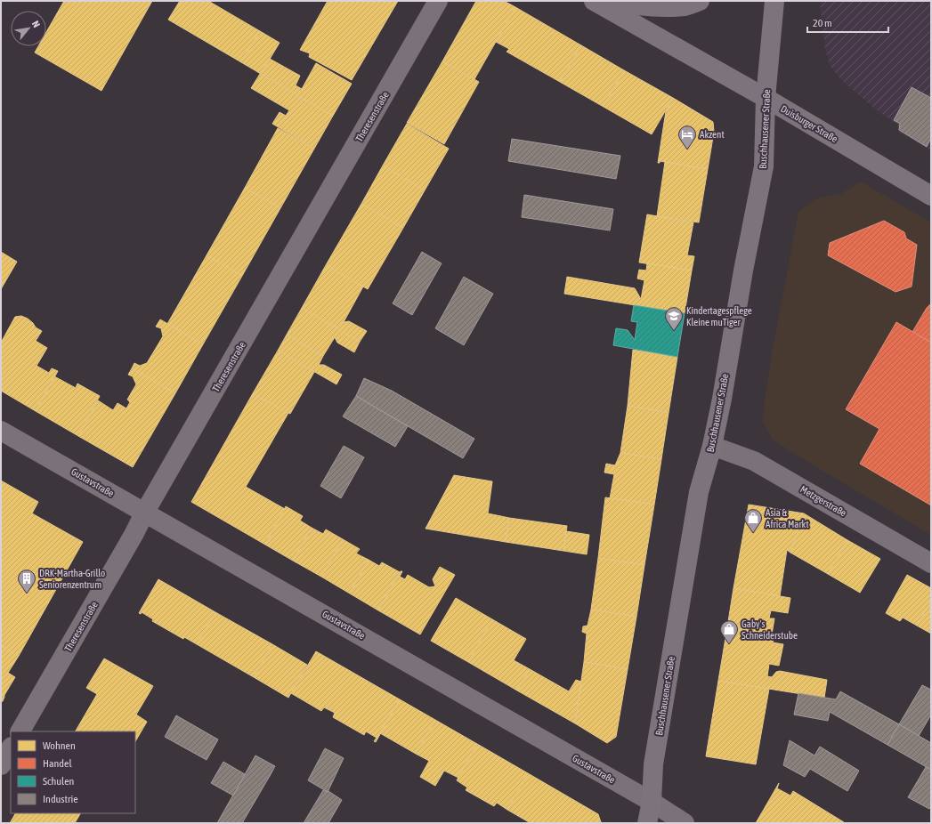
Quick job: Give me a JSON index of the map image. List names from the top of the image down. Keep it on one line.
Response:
{"streets":{"main road":["Duisburger Straße","Buschhausener Straße"],"street":["Theresenstraße","Gustavstraße","Metzgerstraße"]},"crossings":[["Theresenstraße","Gustavstraße"],["Duisburger Straße","Buschhausener Straße"],["Buschhausener Straße","Gustavstraße"],["Buschhausener Straße","Metzgerstraße"]],"places":{"hotel":["Akzent"],"school or university":["Kindertagespflege Kleine muTiger"],"shop":["Asia & Africa Markt","Gaby's Schneiderstube"],"building":["DRK-Martha-Grillo Seniorenzentrum"]},"legend":["Wohnen","Handel","Schulen","Industrie"],"scale_bar":"20 m","north":"top right"}
